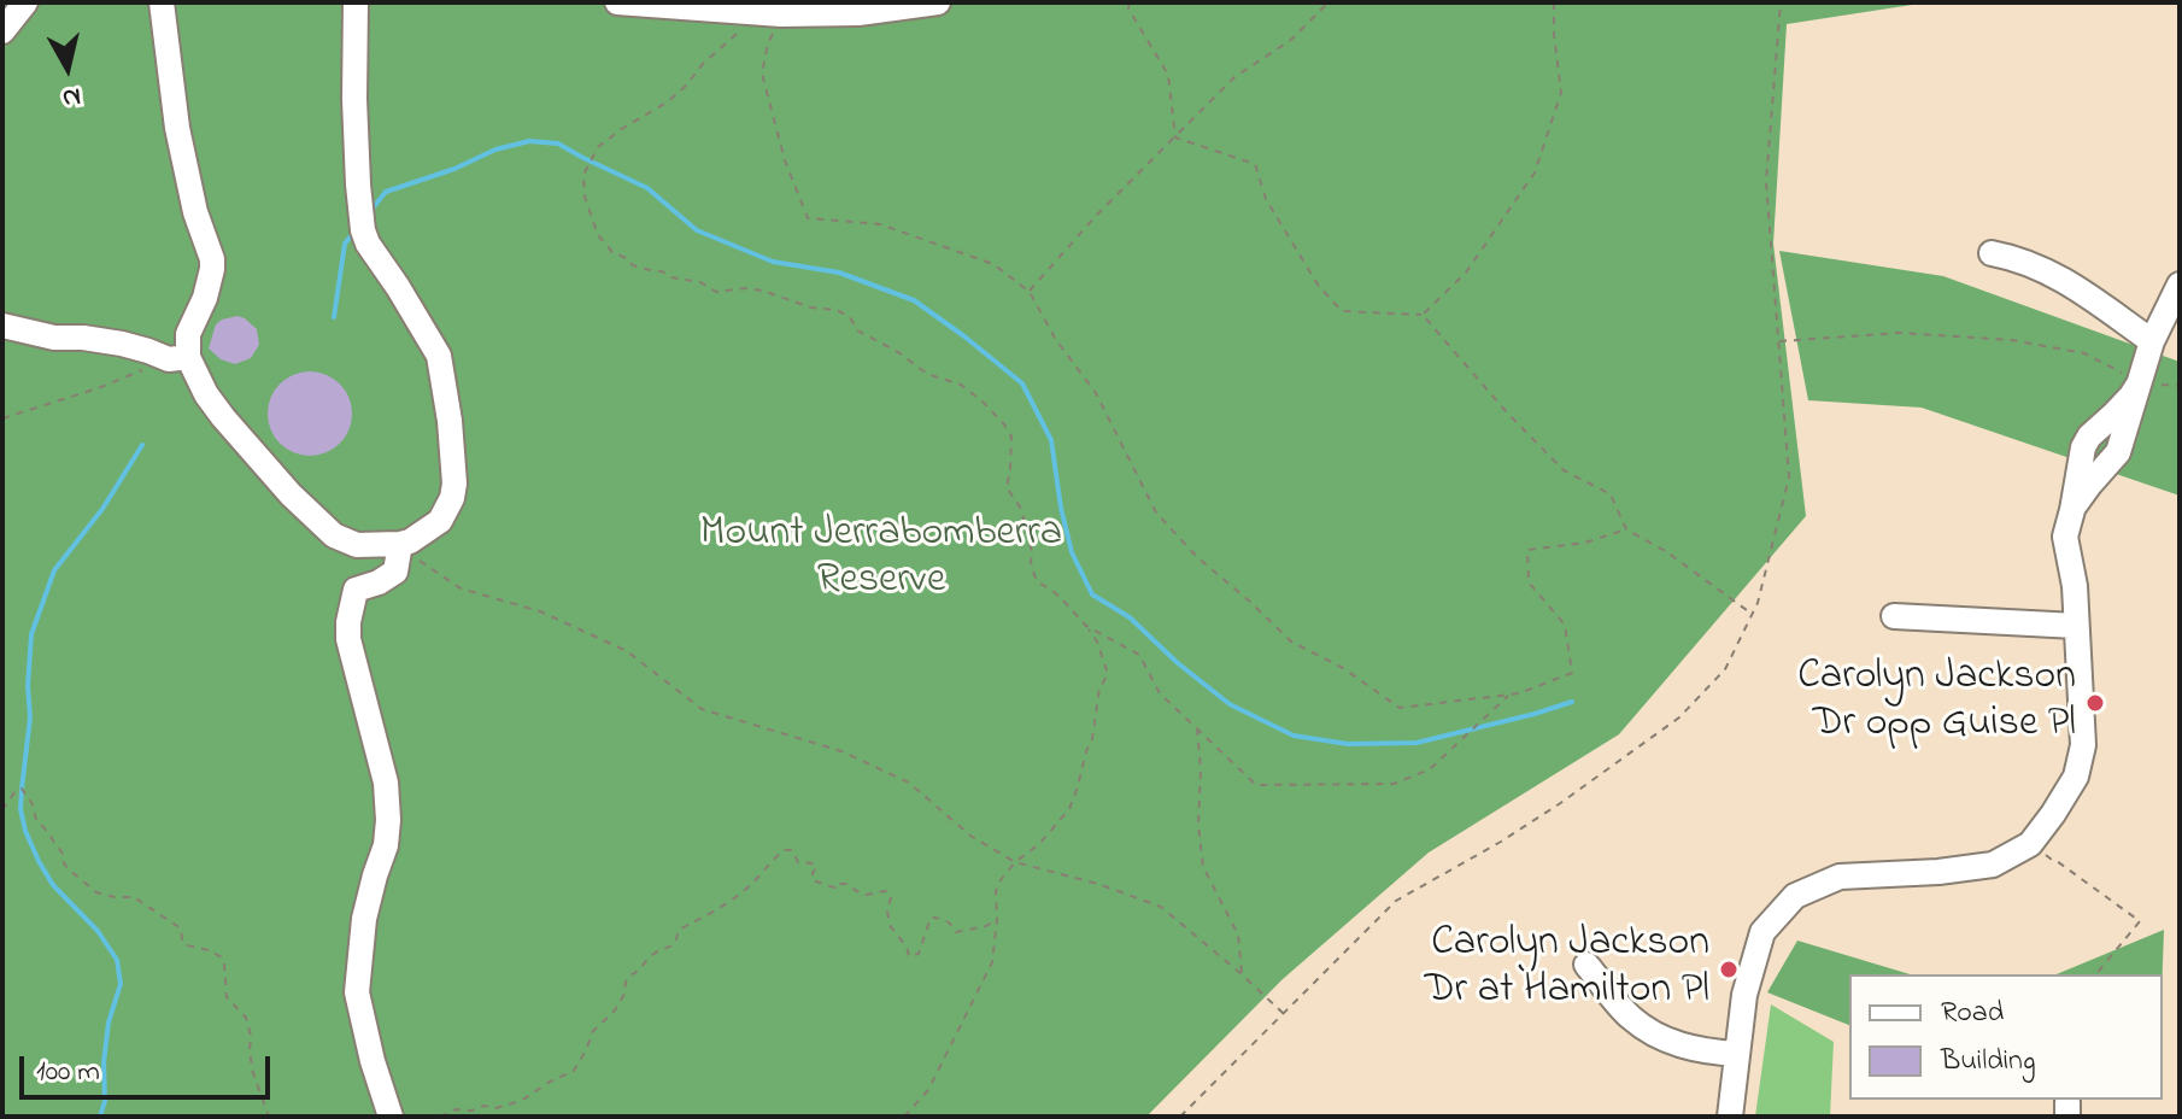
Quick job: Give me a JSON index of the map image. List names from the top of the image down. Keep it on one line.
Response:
{"parks":["Mount Jerrabomberra Reserve"],"places":["Carolyn Jackson Dr opp Guise Pl","Carolyn Jackson Dr at Hamilton Pl"],"legend":["Road","Building"],"scale_bar":"100 m","north":"bottom"}
